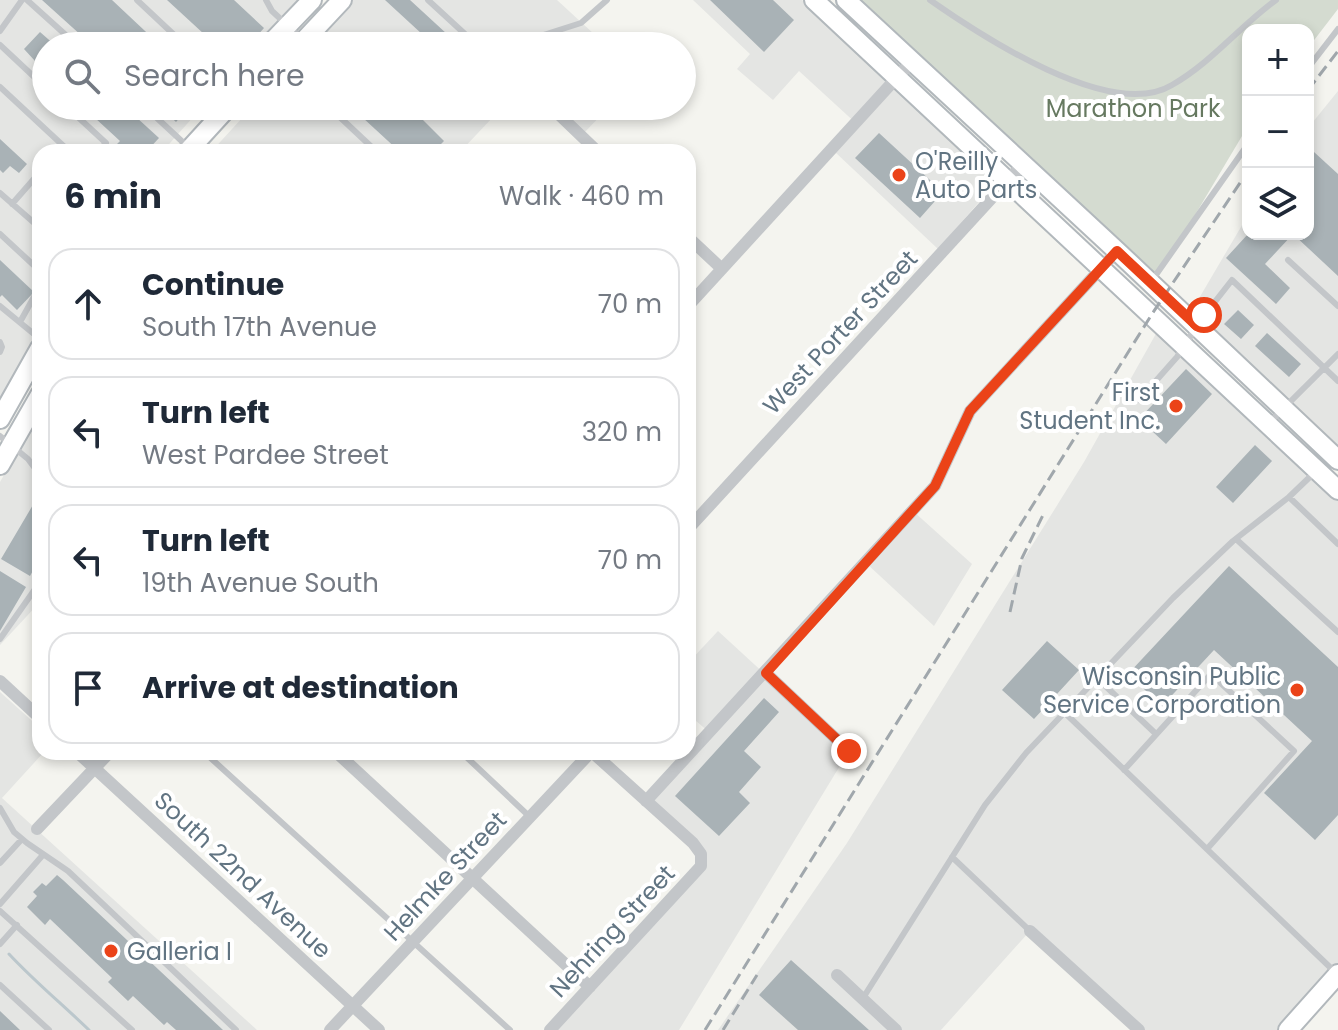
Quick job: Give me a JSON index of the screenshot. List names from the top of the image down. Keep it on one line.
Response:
{"streets":{"street":["West Porter Street","South 22nd Avenue","Helmke Street","Nehring Street"]},"crossings":[["South 22nd Avenue","Helmke Street"]],"parks":["Marathon Park"],"places":["O'Reilly Auto Parts","First Student Inc.","Wisconsin Public Service Corporation","Galleria I"],"page":{"map_buttons":["+","−"],"search":"Search here","heading":["6 min","Walk · 460 m"],"list":[["Continue","South 17th Avenue","70 m"],["Turn left","West Pardee Street","320 m"],["Turn left","19th Avenue South","70 m"],"Arrive at destination"]}}
